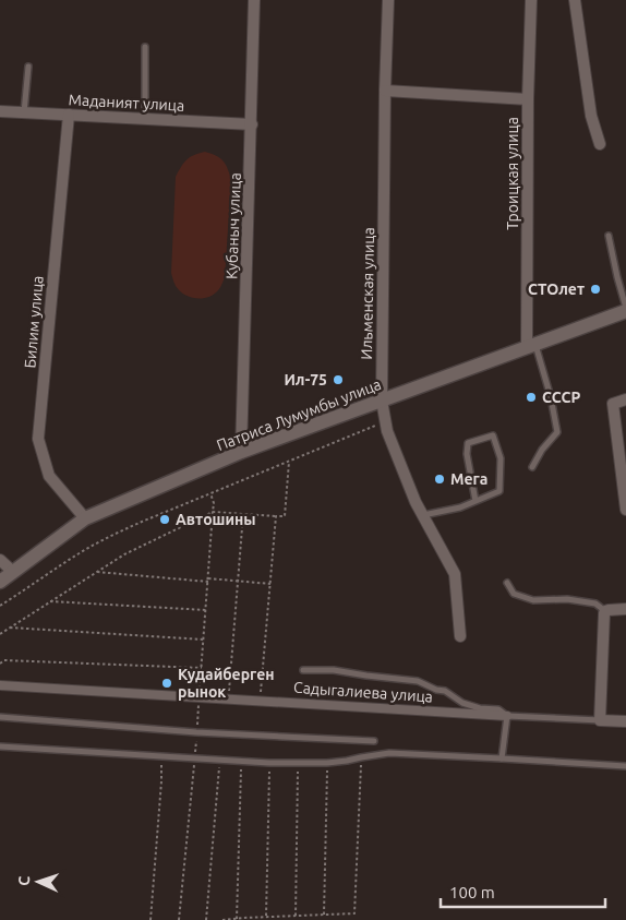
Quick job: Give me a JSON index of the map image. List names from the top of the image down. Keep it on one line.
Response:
{"streets":{"street":["Маданият улица","Троицкая улица","Кубаныч улица","Ильменская улица","Билим улица","Патриса Лумумбы улица","Садыгалиева улица"]},"crossings":[["Маданият улица","Кубаныч улица"],["Маданият улица","Билим улица"],["Троицкая улица","Патриса Лумумбы улица"],["Кубаныч улица","Патриса Лумумбы улица"],["Ильменская улица","Патриса Лумумбы улица"],["Билим улица","Патриса Лумумбы улица"]],"places":["СТОлет","Ил-75","СССР","Мега","Автошины","Кудайберген рынок"],"scale_bar":"100 m","north":"left"}
